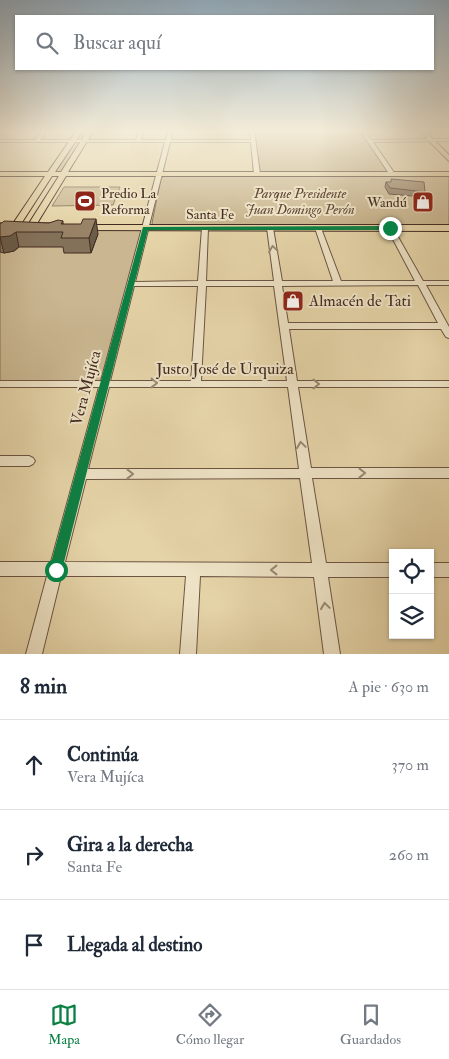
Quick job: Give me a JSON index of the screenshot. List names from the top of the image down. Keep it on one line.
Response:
{"streets":{"main road":["Santa Fe"],"street":["Justo José de Urquiza","Vera Mujíca"]},"crossings":[["Santa Fe","Vera Mujíca"],["Justo José de Urquiza","Vera Mujíca"]],"parks":["Parque Presidente Juan Domingo Perón"],"places":{"sports":["Predio La Reforma"],"shop":["Wandú","Almacén de Tati"]},"page":{"search":"Buscar aquí","heading":["8 min","A pie · 630 m"],"list":[["Continúa","Vera Mujíca","370 m"],["Gira a la derecha","Santa Fe","260 m"],"Llegada al destino"],"nav":["Mapa","Cómo llegar","Guardados"]}}
